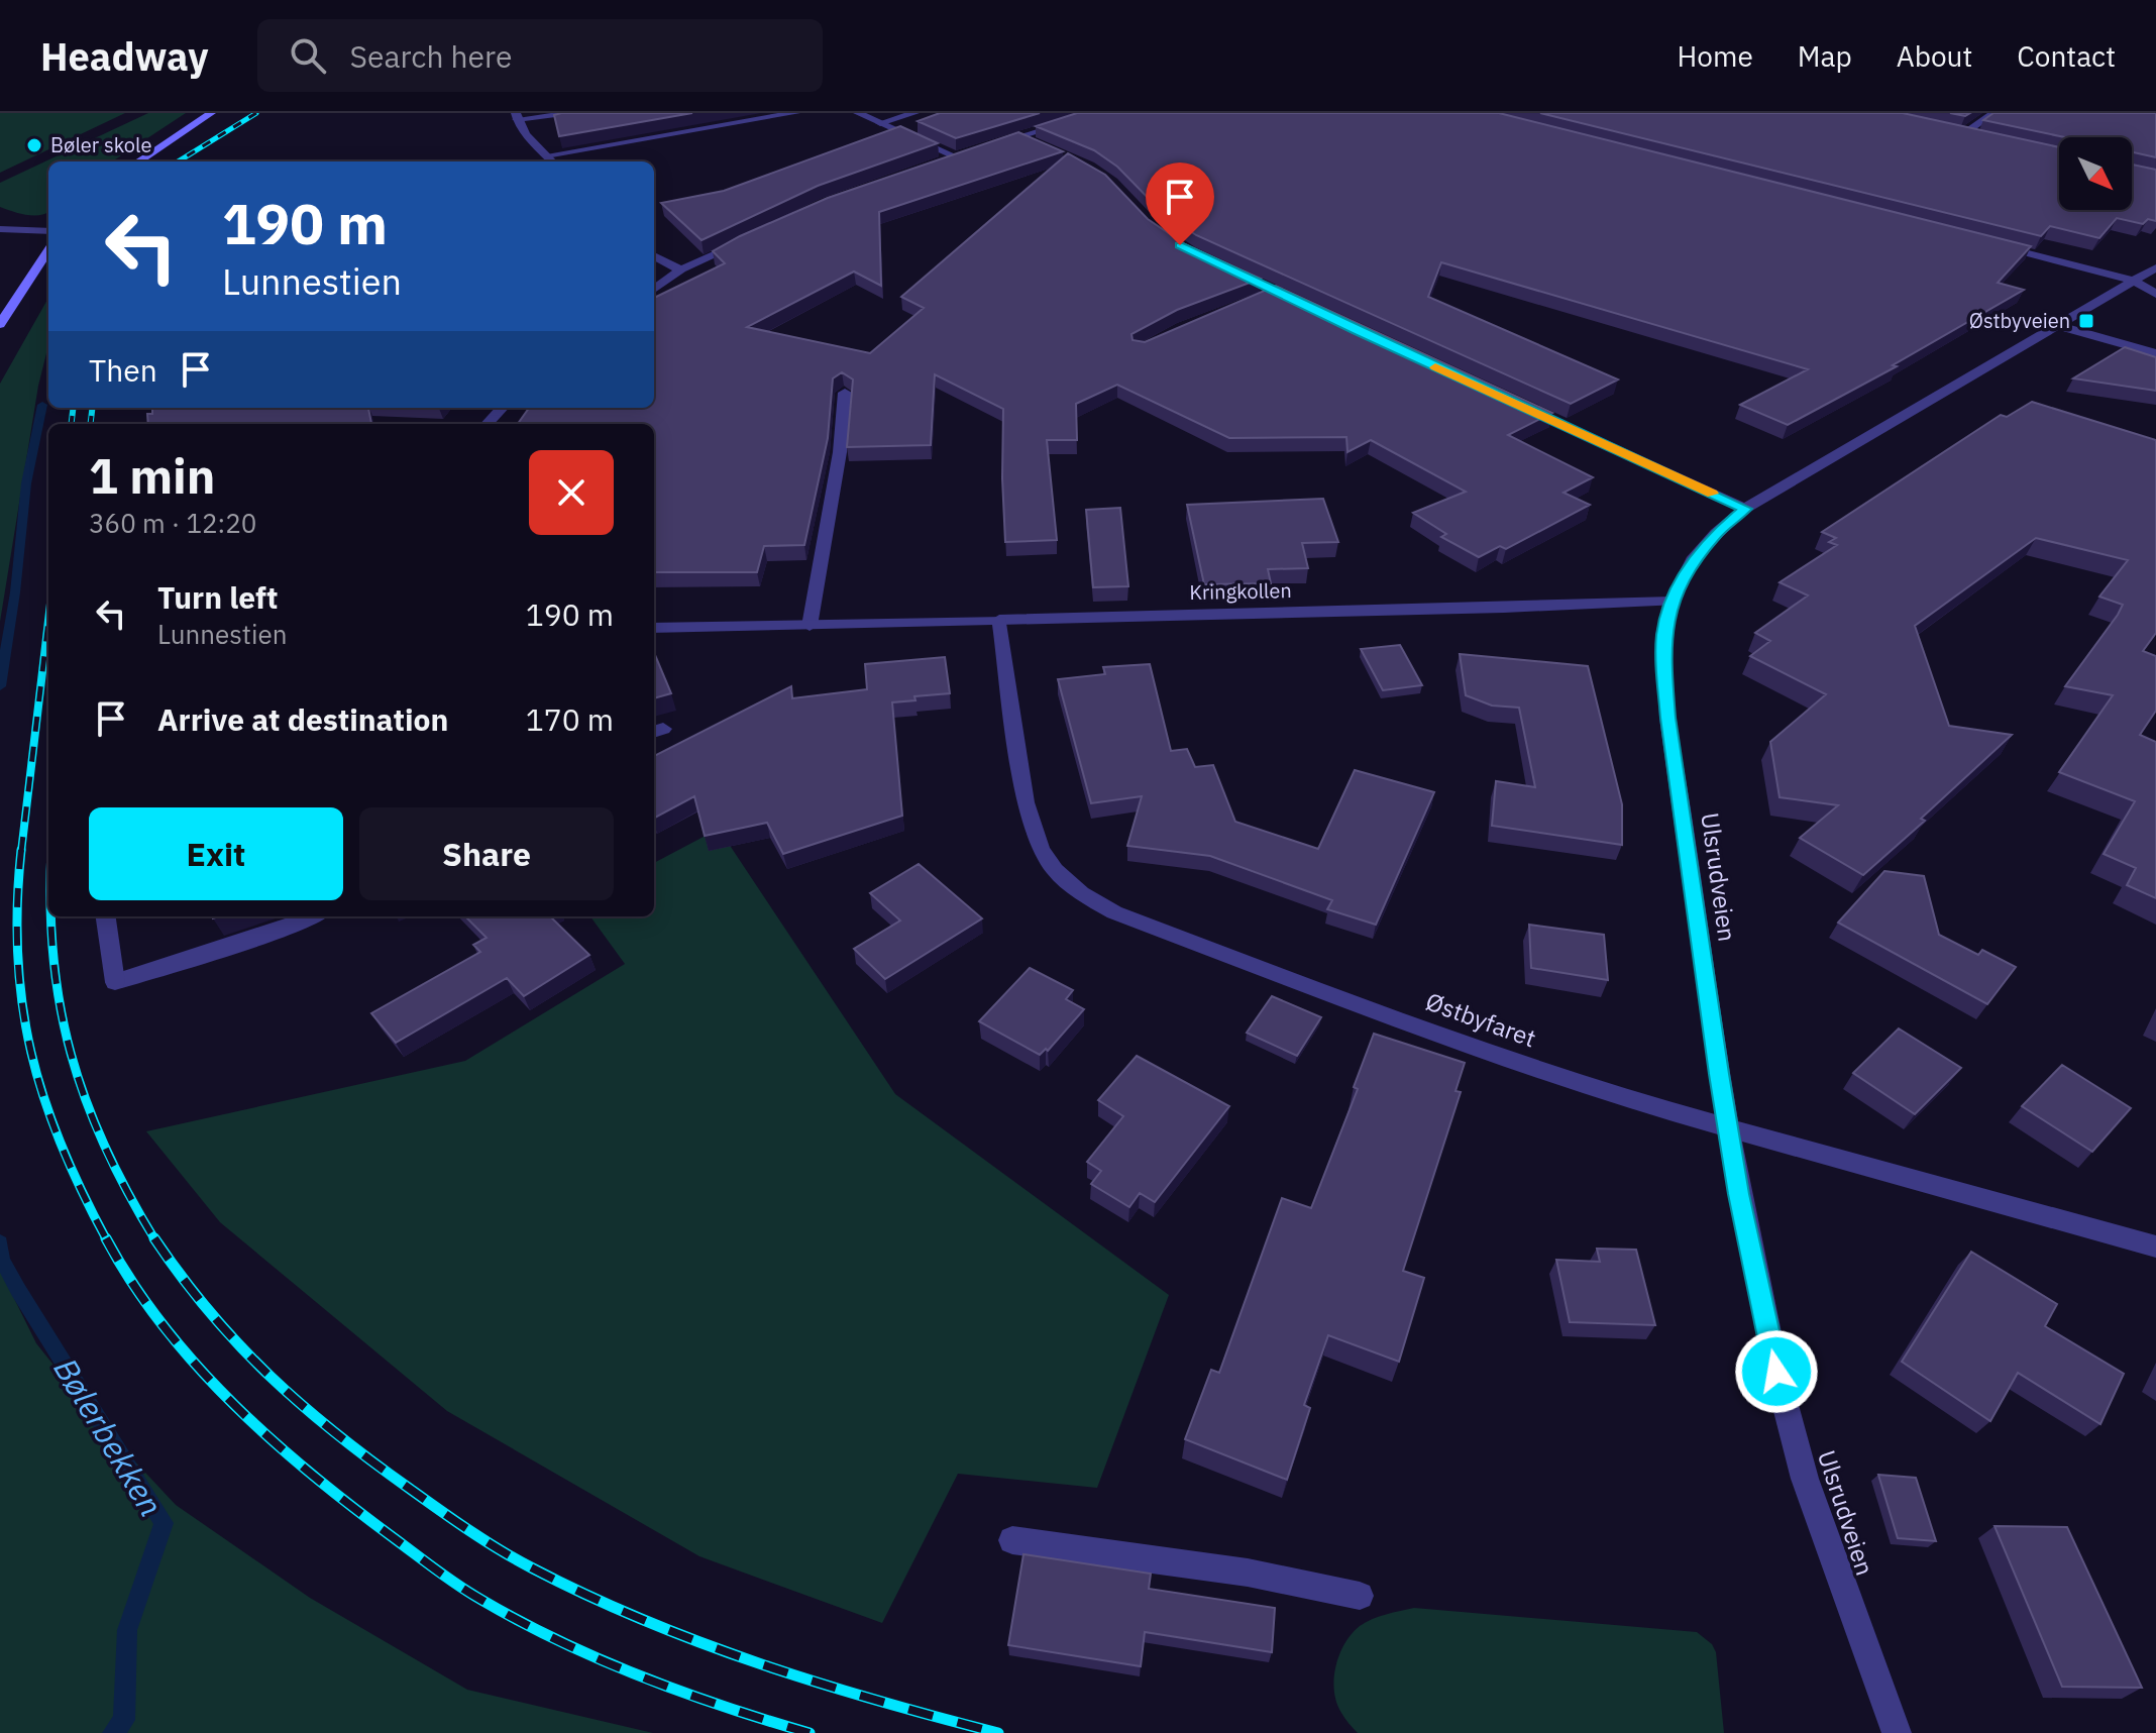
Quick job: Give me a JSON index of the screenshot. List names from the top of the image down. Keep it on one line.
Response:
{"streets":{"street":["Kringkollen","Ulsrudveien","Østbyfaret"]},"crossings":[["Kringkollen","Ulsrudveien"],["Kringkollen","Østbyfaret"],["Ulsrudveien","Østbyfaret"]],"water":["Bølerbekken"],"places":{"other":["Bøler skole"],"transit":["Østbyveien"]},"north":"bottom right","page":{"header":"Headway","search":"Search here","nav":["Home","Map","About","Contact"],"turn":["190 m","Lunnestien"],"then":"Then","heading":["1 min","360 m · 12:20"],"list":[{"name":"Turn left","note":"Lunnestien","value":"190 m"},{"name":"Arrive at destination","value":"170 m"}],"buttons":["Exit","Share"]}}
